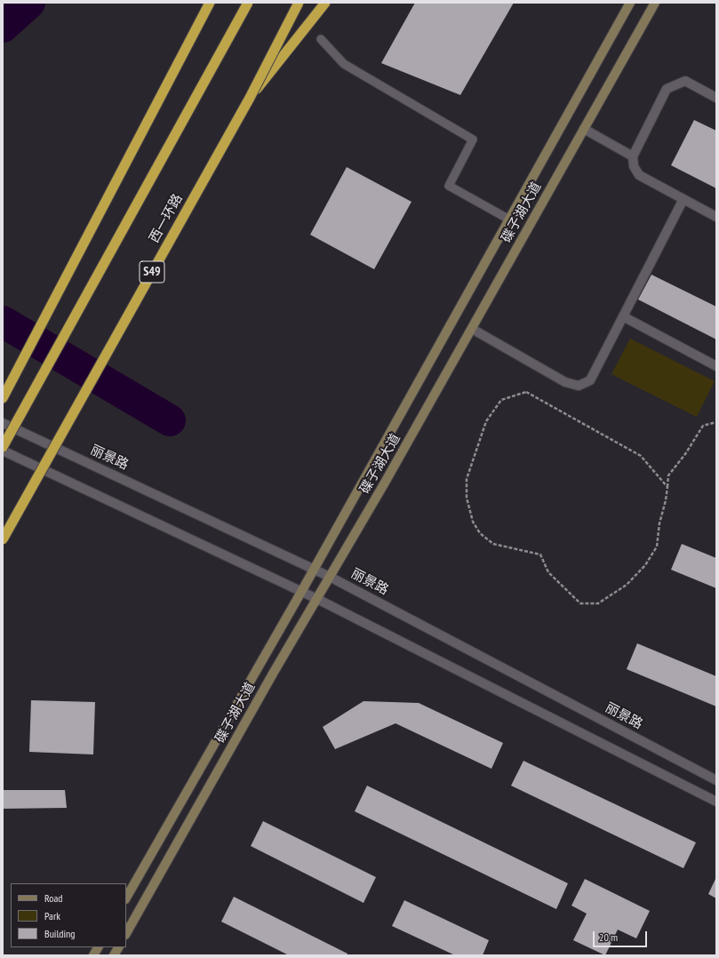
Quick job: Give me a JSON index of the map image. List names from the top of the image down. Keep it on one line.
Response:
{"streets":{"highway":["西一环路","S49"],"main road":["碟子湖大道"],"street":["丽景路"]},"crossings":[["碟子湖大道","丽景路"]],"legend":["Road","Park","Building"],"scale_bar":"20 m"}
